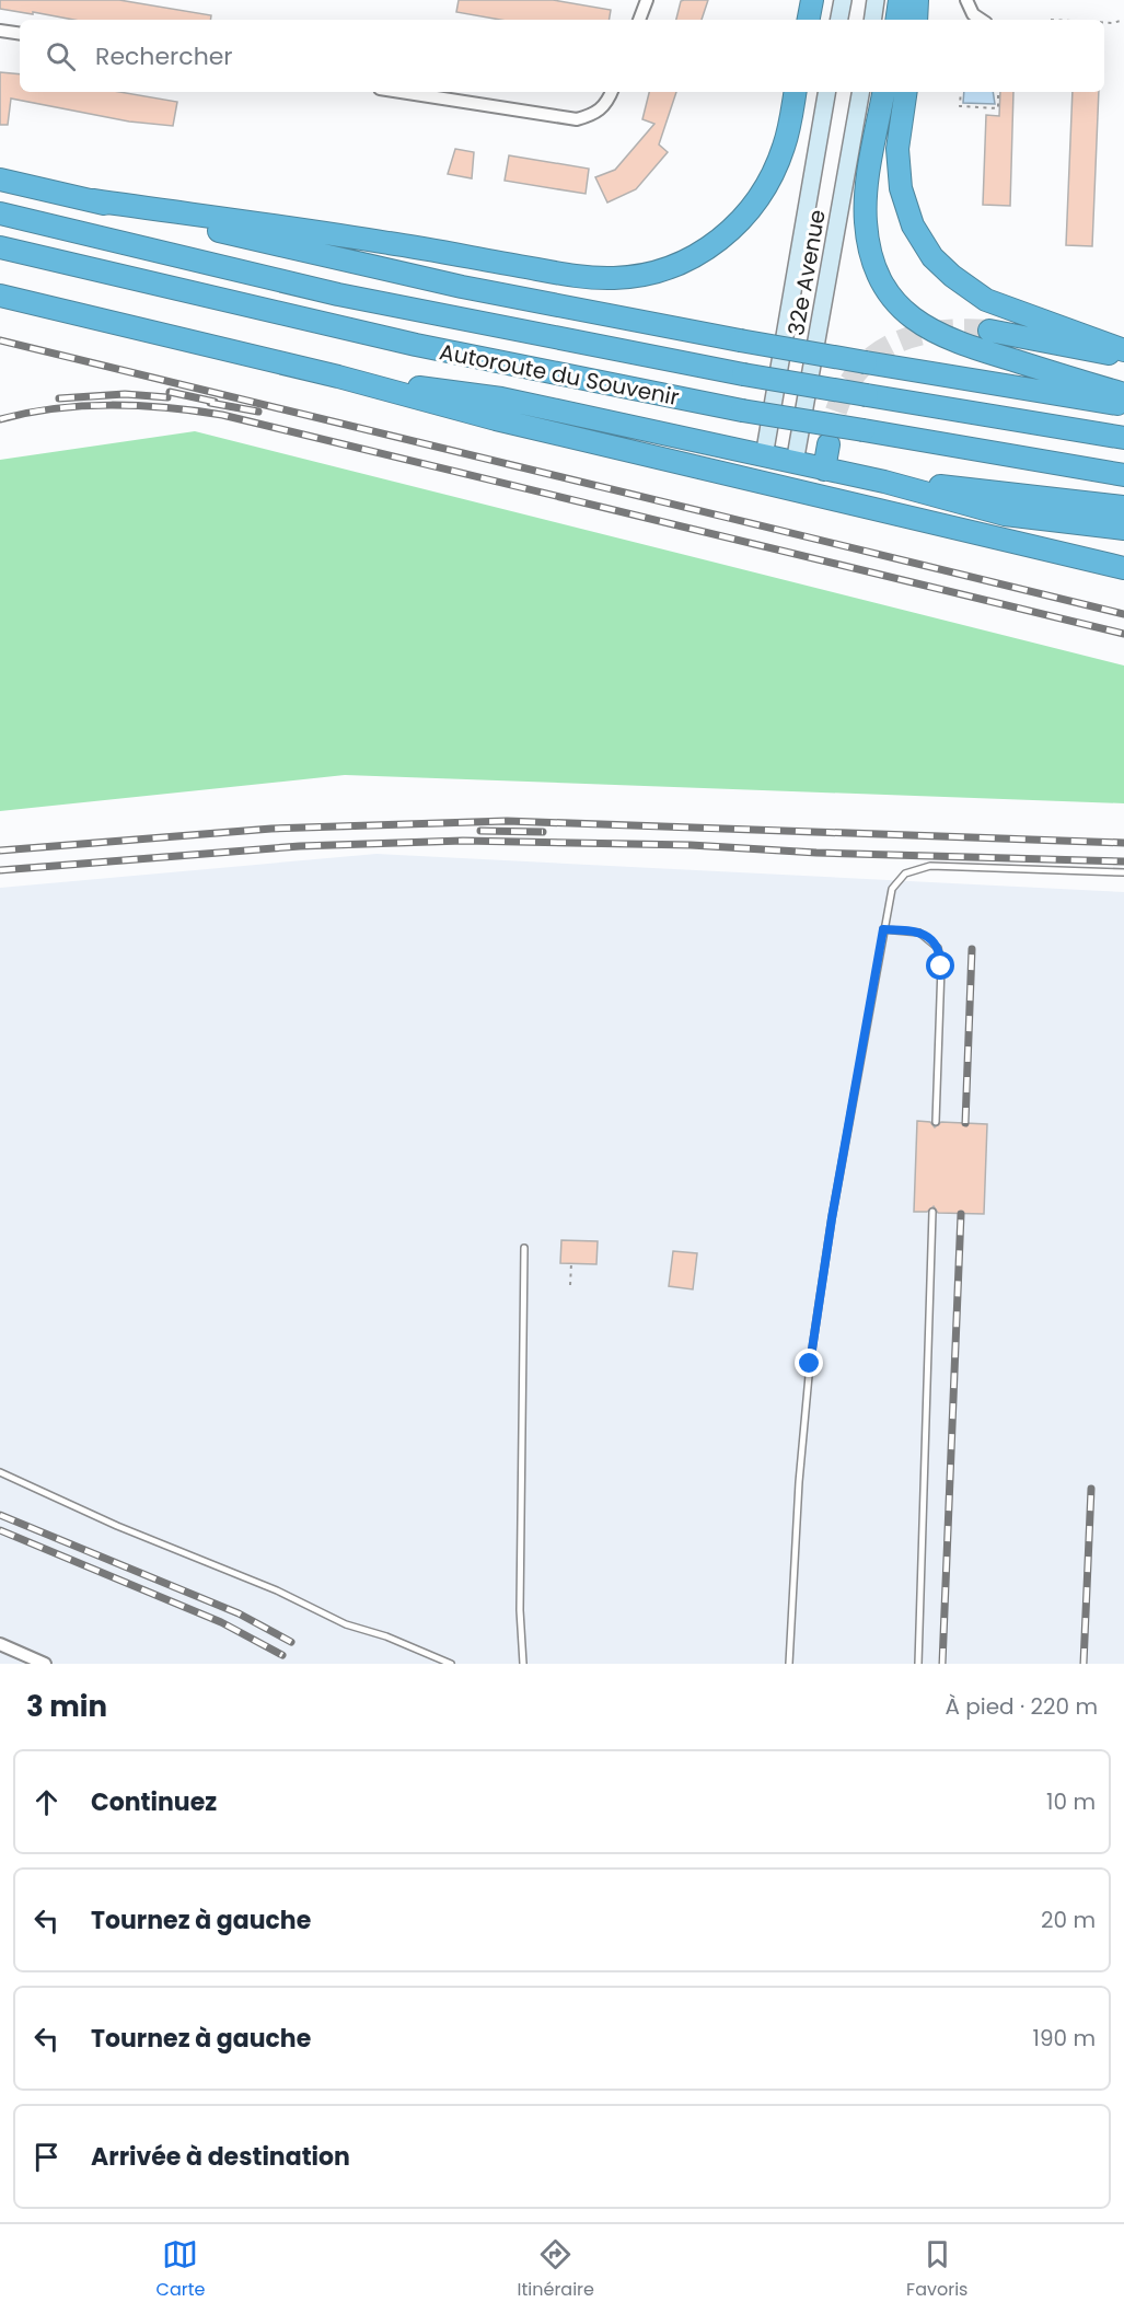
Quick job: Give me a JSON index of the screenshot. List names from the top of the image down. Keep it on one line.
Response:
{"streets":{"highway":["Autoroute du Souvenir"],"main road":["32e Avenue"]},"page":{"search":"Rechercher","heading":["3 min","À pied · 220 m"],"list":[["Continuez","10 m"],["Tournez à gauche","20 m"],["Tournez à gauche","190 m"],"Arrivée à destination"],"nav":["Carte","Itinéraire","Favoris"]}}
